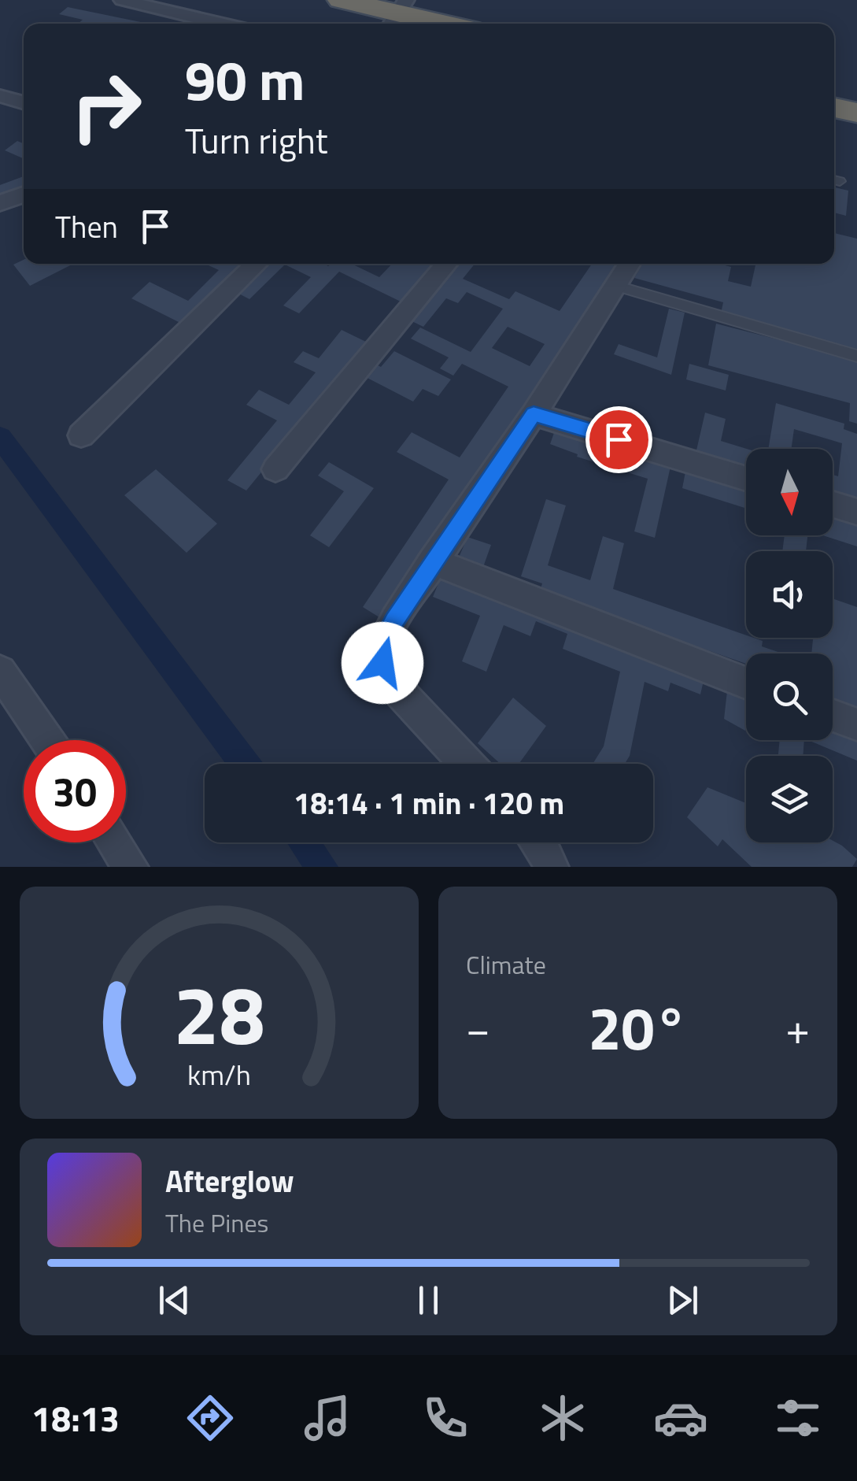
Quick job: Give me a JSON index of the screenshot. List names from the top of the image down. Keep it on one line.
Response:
{"north":"bottom","page":{"turn":["90 m","Turn right"],"then":"Then","limit":"30","trip":"18:14 · 1 min · 120 m","tile":"Climate","heat":["−","20°","+"],"song":["Afterglow","The Pines"],"tabs":"18:13","gauge":["28","km/h"]}}
